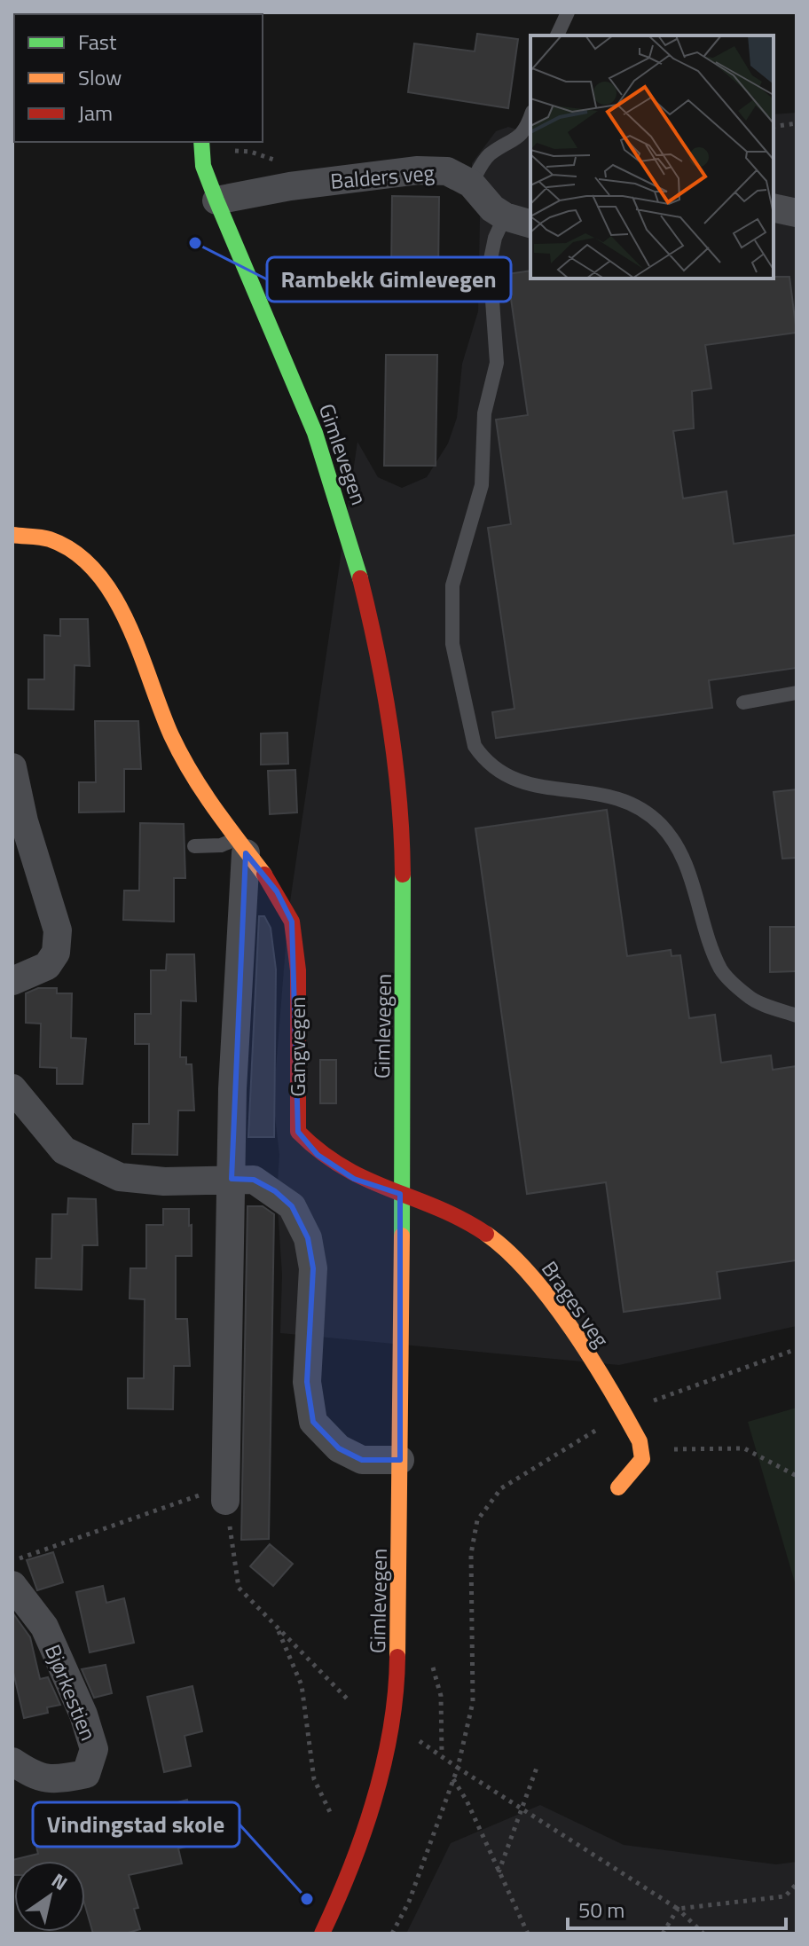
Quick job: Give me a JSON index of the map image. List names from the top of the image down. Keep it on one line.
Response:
{"streets":{"street":["Balders veg","Gimlevegen","Gangvegen","Brages veg","Bjørkestien"]},"crossings":[["Balders veg","Gimlevegen"],["Gimlevegen","Gangvegen"],["Gimlevegen","Brages veg"],["Gangvegen","Brages veg"]],"places":["Rambekk Gimlevegen","Vindingstad skole"],"legend":["Fast","Slow","Jam"],"scale_bar":"50 m","north":"top right"}
